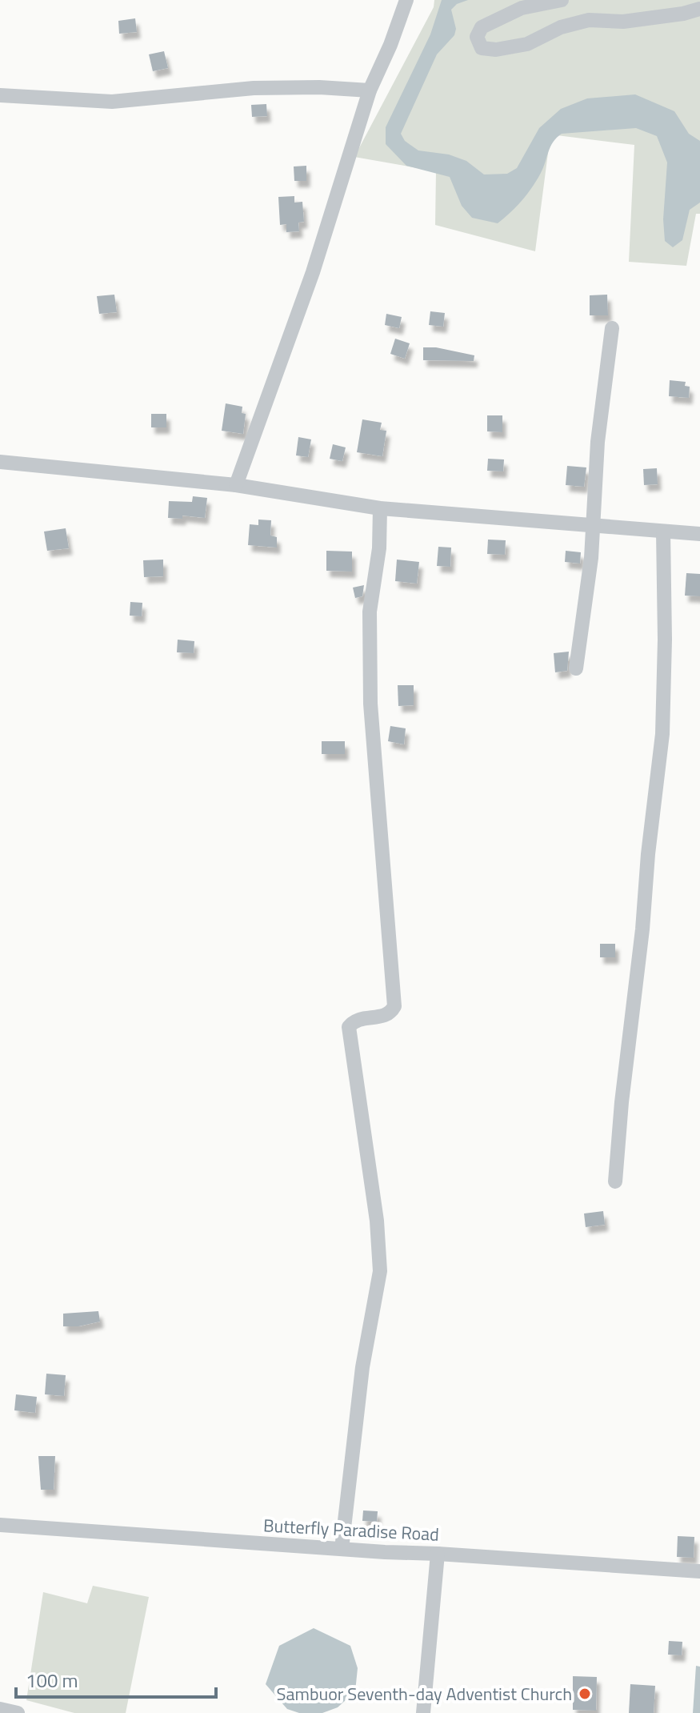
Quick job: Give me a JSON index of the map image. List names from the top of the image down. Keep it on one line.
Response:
{"streets":{"street":["Butterfly Paradise Road"]},"places":["Sambuor Seventh-day Adventist Church"],"scale_bar":"100 m"}
